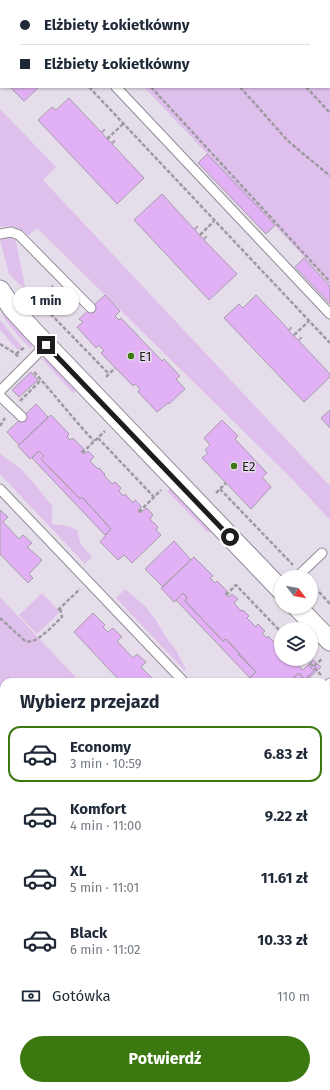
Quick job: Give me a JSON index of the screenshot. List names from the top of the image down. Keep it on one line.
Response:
{"places":["E1","E2"],"north":"bottom right","page":{"banner":["Elżbiety Łokietkówny","Elżbiety Łokietkówny"],"bubble":"1 min","heading":"Wybierz przejazd","list":[{"name":"Economy","note":"3 min · 10:59","value":"6.83 zł"},{"name":"Komfort","note":"4 min · 11:00","value":"9.22 zł"},{"name":"XL","note":"5 min · 11:01","value":"11.61 zł"},{"name":"Black","note":"6 min · 11:02","value":"10.33 zł"}],"pay":["Gotówka","110 m"],"buttons":"Potwierdź"}}
